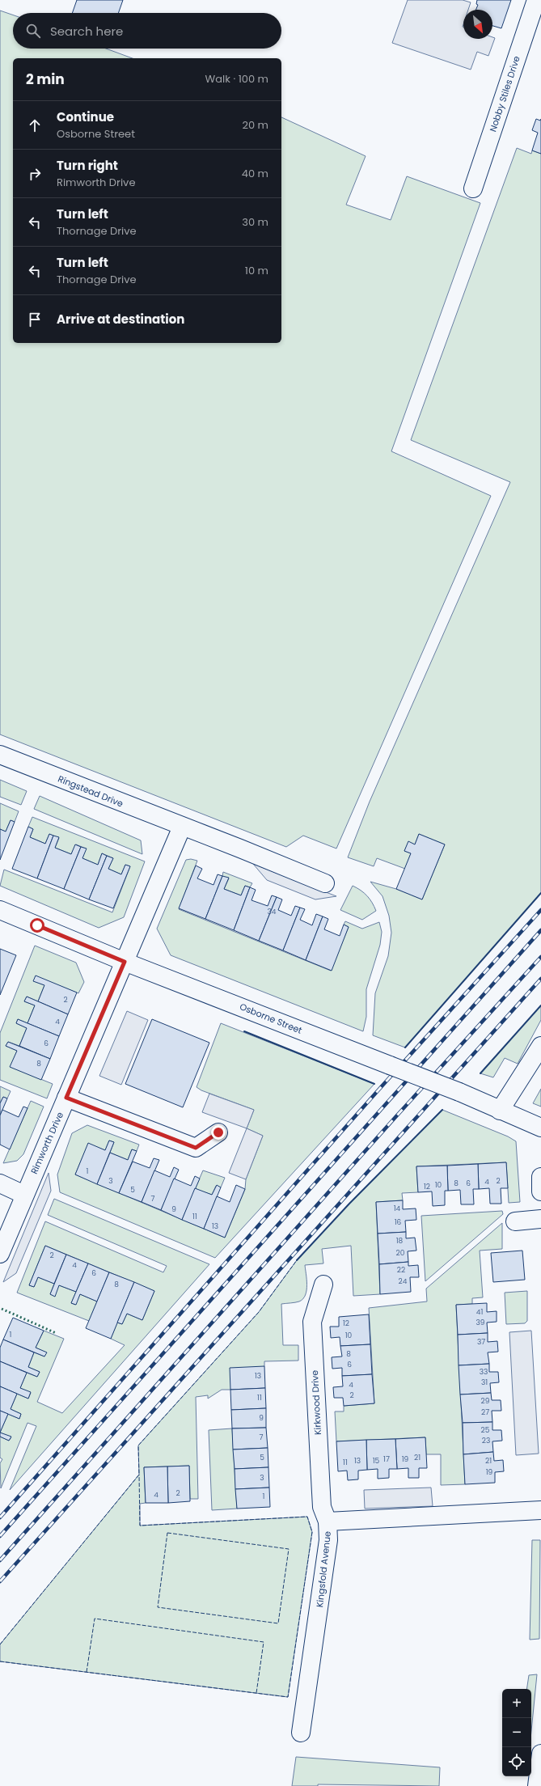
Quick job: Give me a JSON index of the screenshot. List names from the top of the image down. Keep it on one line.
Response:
{"streets":{"street":["Nobby Stiles Drive","Ringstead Drive","Osborne Street","Rimworth Drive","Kirkwood Drive","Kingsfold Avenue"]},"crossings":[["Osborne Street","Rimworth Drive"],["Kirkwood Drive","Kingsfold Avenue"]],"house_numbers":["34","2","4","6","8","1","3","2","4","8","6","10","12","5","7","14","9","11","16","13","18","20","2","4","22","6","24","8","41","39","12","1","10","37","8","6","33","13","31","4","2","11","29","27","9","25","7","23","5","21","17","19","13","15","21","11","19","3","2","4","1"],"north":"bottom right","page":{"search":"Search here","heading":["2 min","Walk · 100 m"],"list":[["Continue","Osborne Street","20 m"],["Turn right","Rimworth Drive","40 m"],["Turn left","Thornage Drive","30 m"],["Turn left","Thornage Drive","10 m"],"Arrive at destination"],"map_buttons":["+","−"]}}
